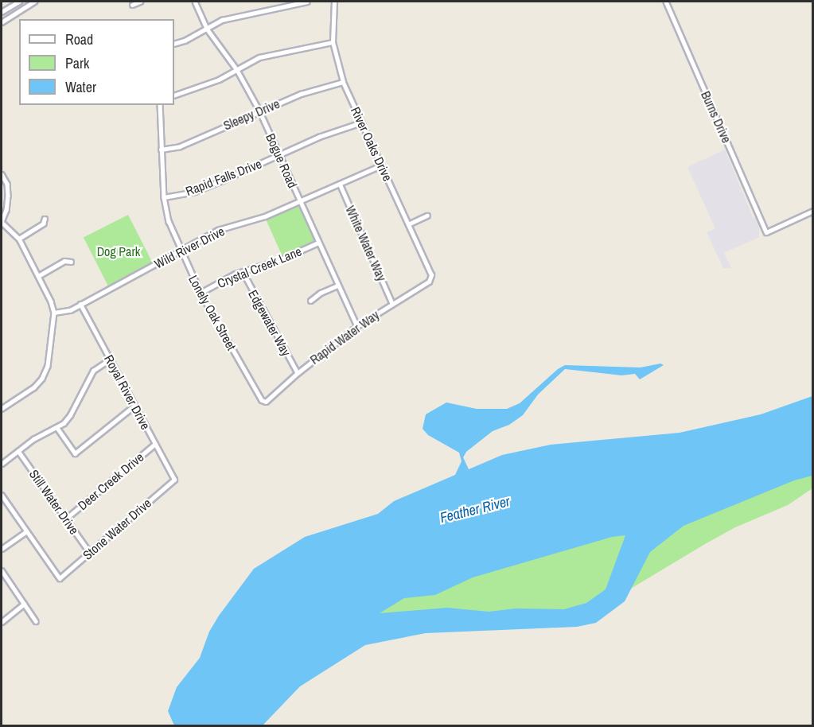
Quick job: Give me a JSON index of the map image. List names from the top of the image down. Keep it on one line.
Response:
{"streets":{"street":["Sleepy Drive","Burns Drive","River Oaks Drive","Bogue Road","Rapid Falls Drive","White Water Way","Wild River Drive","Crystal Creek Lane","Lonely Oak Street","Edgewater Way","Rapid Water Way","Royal River Drive","Deer Creek Drive","Still Water Drive","Stone Water Drive"]},"crossings":[["Sleepy Drive","River Oaks Drive"],["Sleepy Drive","Bogue Road"],["Sleepy Drive","Lonely Oak Street"],["River Oaks Drive","Rapid Falls Drive"],["River Oaks Drive","Wild River Drive"],["River Oaks Drive","Rapid Water Way"],["Bogue Road","Rapid Falls Drive"],["Bogue Road","Wild River Drive"],["Bogue Road","Crystal Creek Lane"],["Bogue Road","Rapid Water Way"],["Rapid Falls Drive","Lonely Oak Street"],["White Water Way","Wild River Drive"],["White Water Way","Rapid Water Way"],["Wild River Drive","Lonely Oak Street"],["Wild River Drive","Royal River Drive"],["Crystal Creek Lane","Lonely Oak Street"],["Crystal Creek Lane","Edgewater Way"],["Lonely Oak Street","Rapid Water Way"],["Edgewater Way","Rapid Water Way"],["Royal River Drive","Deer Creek Drive"],["Royal River Drive","Stone Water Drive"],["Deer Creek Drive","Still Water Drive"],["Still Water Drive","Stone Water Drive"]],"water":["Feather River"],"parks":["Dog Park"],"legend":["Road","Park","Water"]}
